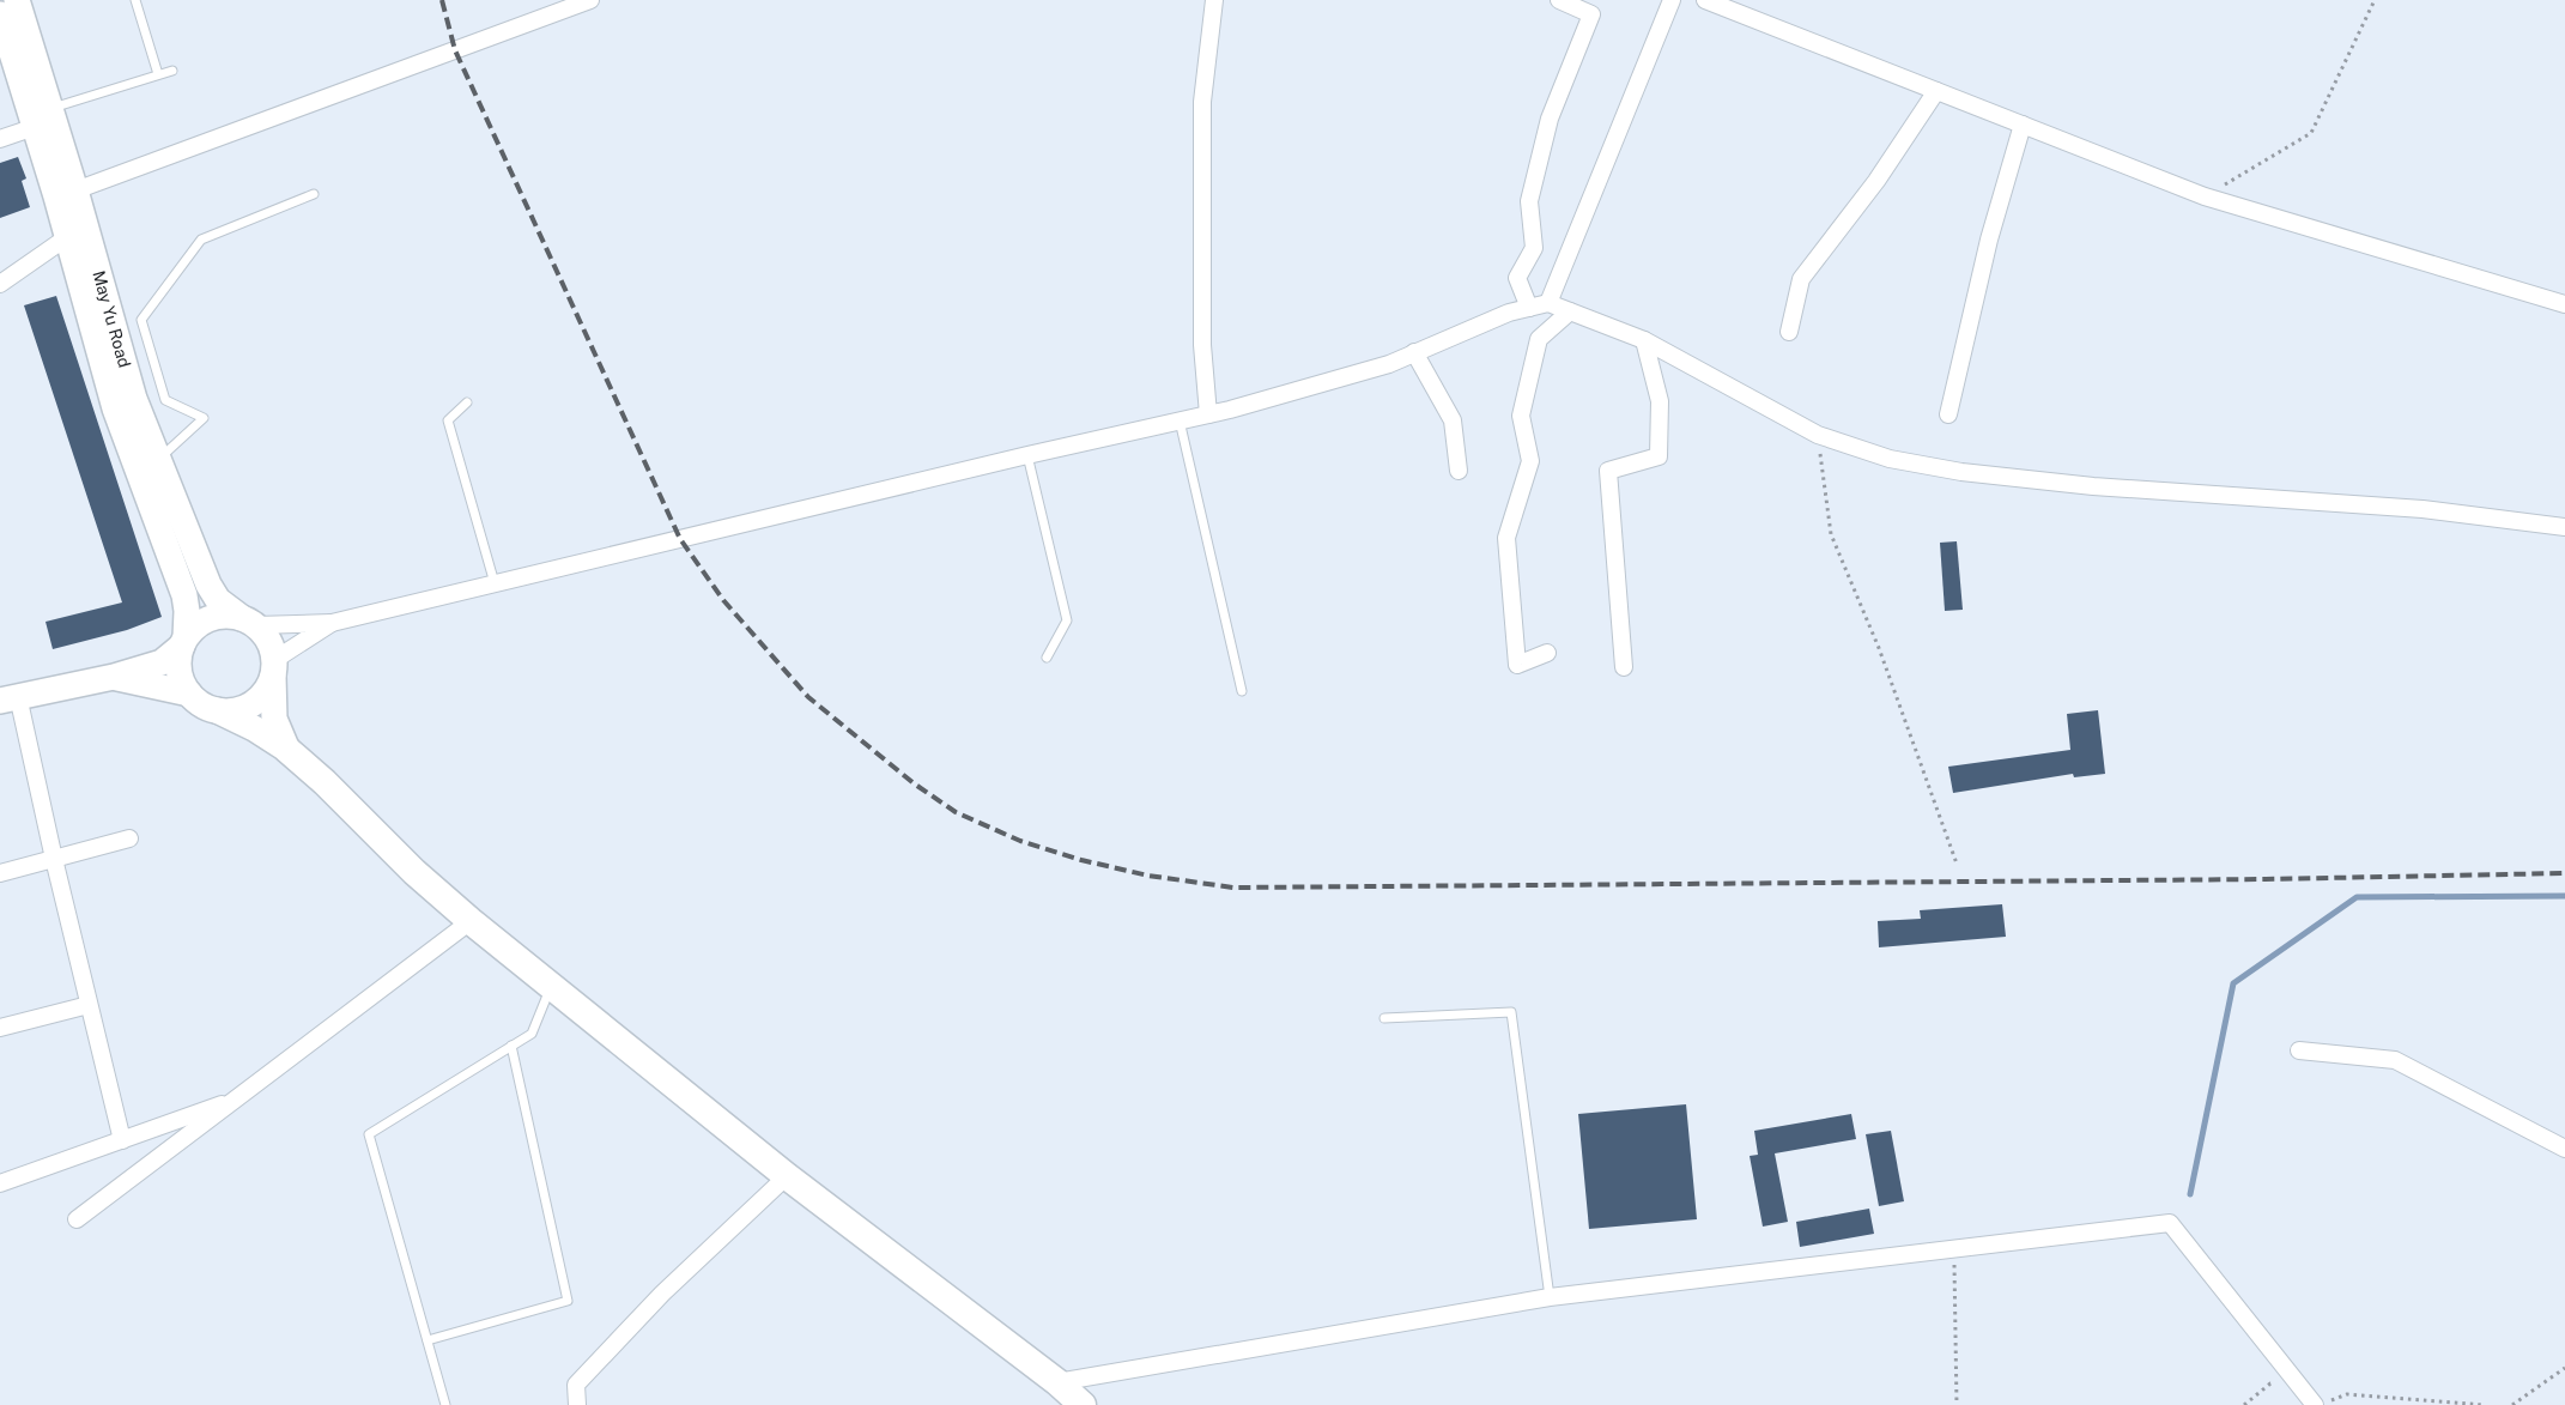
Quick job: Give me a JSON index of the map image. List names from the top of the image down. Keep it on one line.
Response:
{"streets":{"main road":["May Yu Road"]}}
